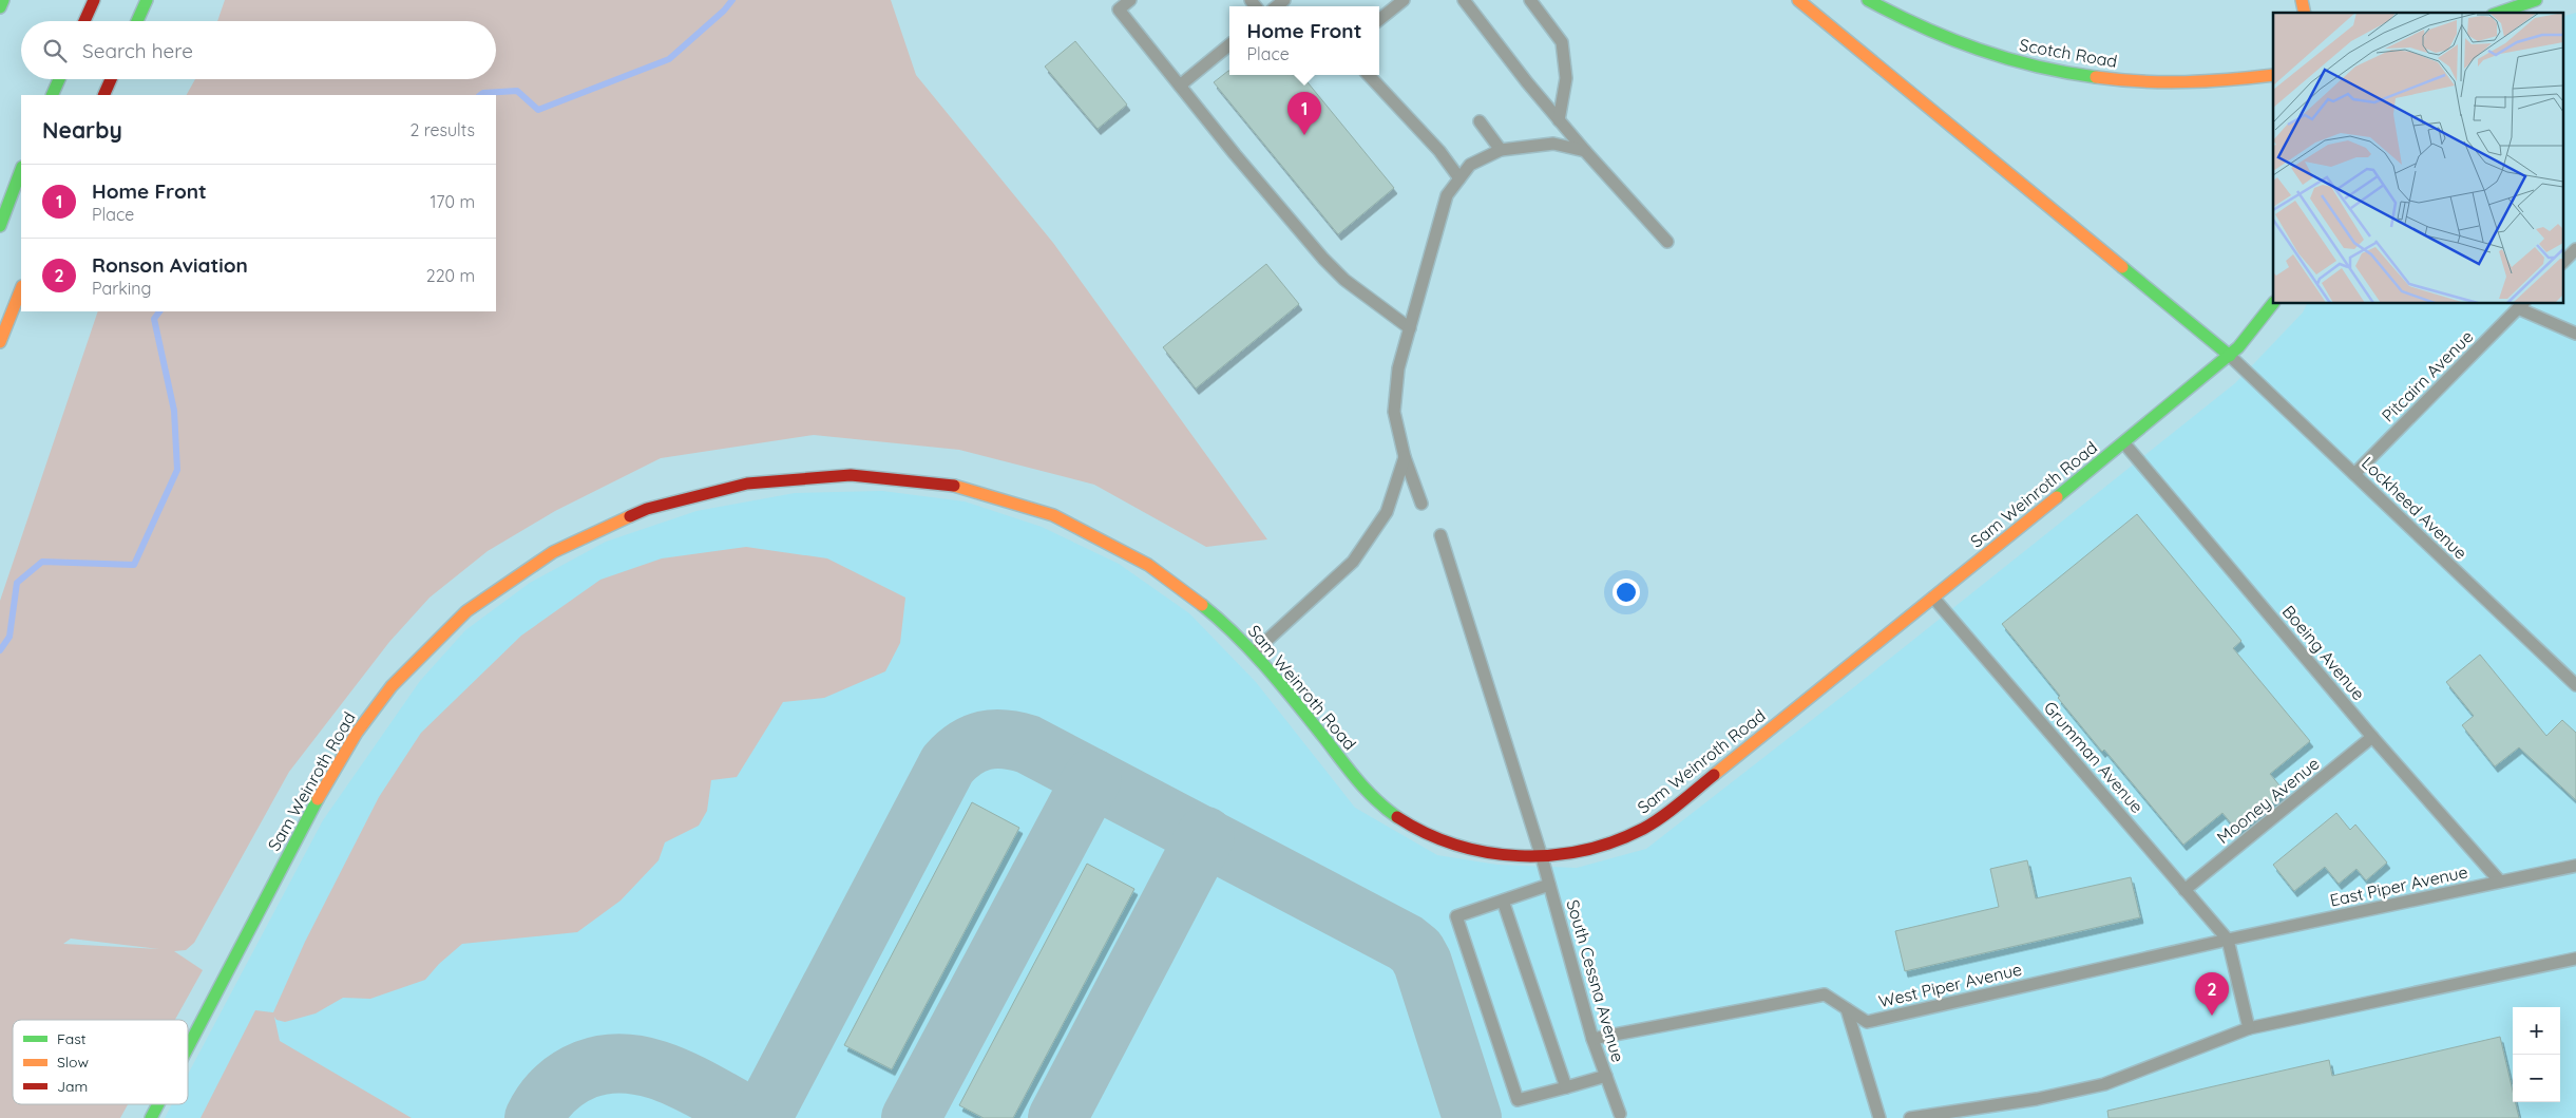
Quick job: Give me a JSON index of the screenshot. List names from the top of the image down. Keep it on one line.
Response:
{"streets":{"main road":["Scotch Road","Sam Weinroth Road"],"lane":["Pitcairn Avenue","Lockheed Avenue","Boeing Avenue","Grumman Avenue","Mooney Avenue","East Piper Avenue","South Cessna Avenue","West Piper Avenue"]},"crossings":[["Pitcairn Avenue","Lockheed Avenue"],["Sam Weinroth Road","Lockheed Avenue"],["Sam Weinroth Road","Boeing Avenue"],["Sam Weinroth Road","Grumman Avenue"],["Sam Weinroth Road","South Cessna Avenue"],["Boeing Avenue","Mooney Avenue"],["Boeing Avenue","East Piper Avenue"],["Grumman Avenue","Mooney Avenue"],["Grumman Avenue","East Piper Avenue"],["Grumman Avenue","West Piper Avenue"],["East Piper Avenue","West Piper Avenue"],["South Cessna Avenue","West Piper Avenue"]],"legend":["Fast","Slow","Jam"],"page":{"popup":["Home Front","Place"],"search":"Search here","pins":["1","2"],"heading":["Nearby","2 results"],"list":[{"mark":"1","name":"Home Front","note":"Place","value":"170 m"},{"mark":"2","name":"Ronson Aviation","note":"Parking","value":"220 m"}],"map_buttons":["+","−"]}}
